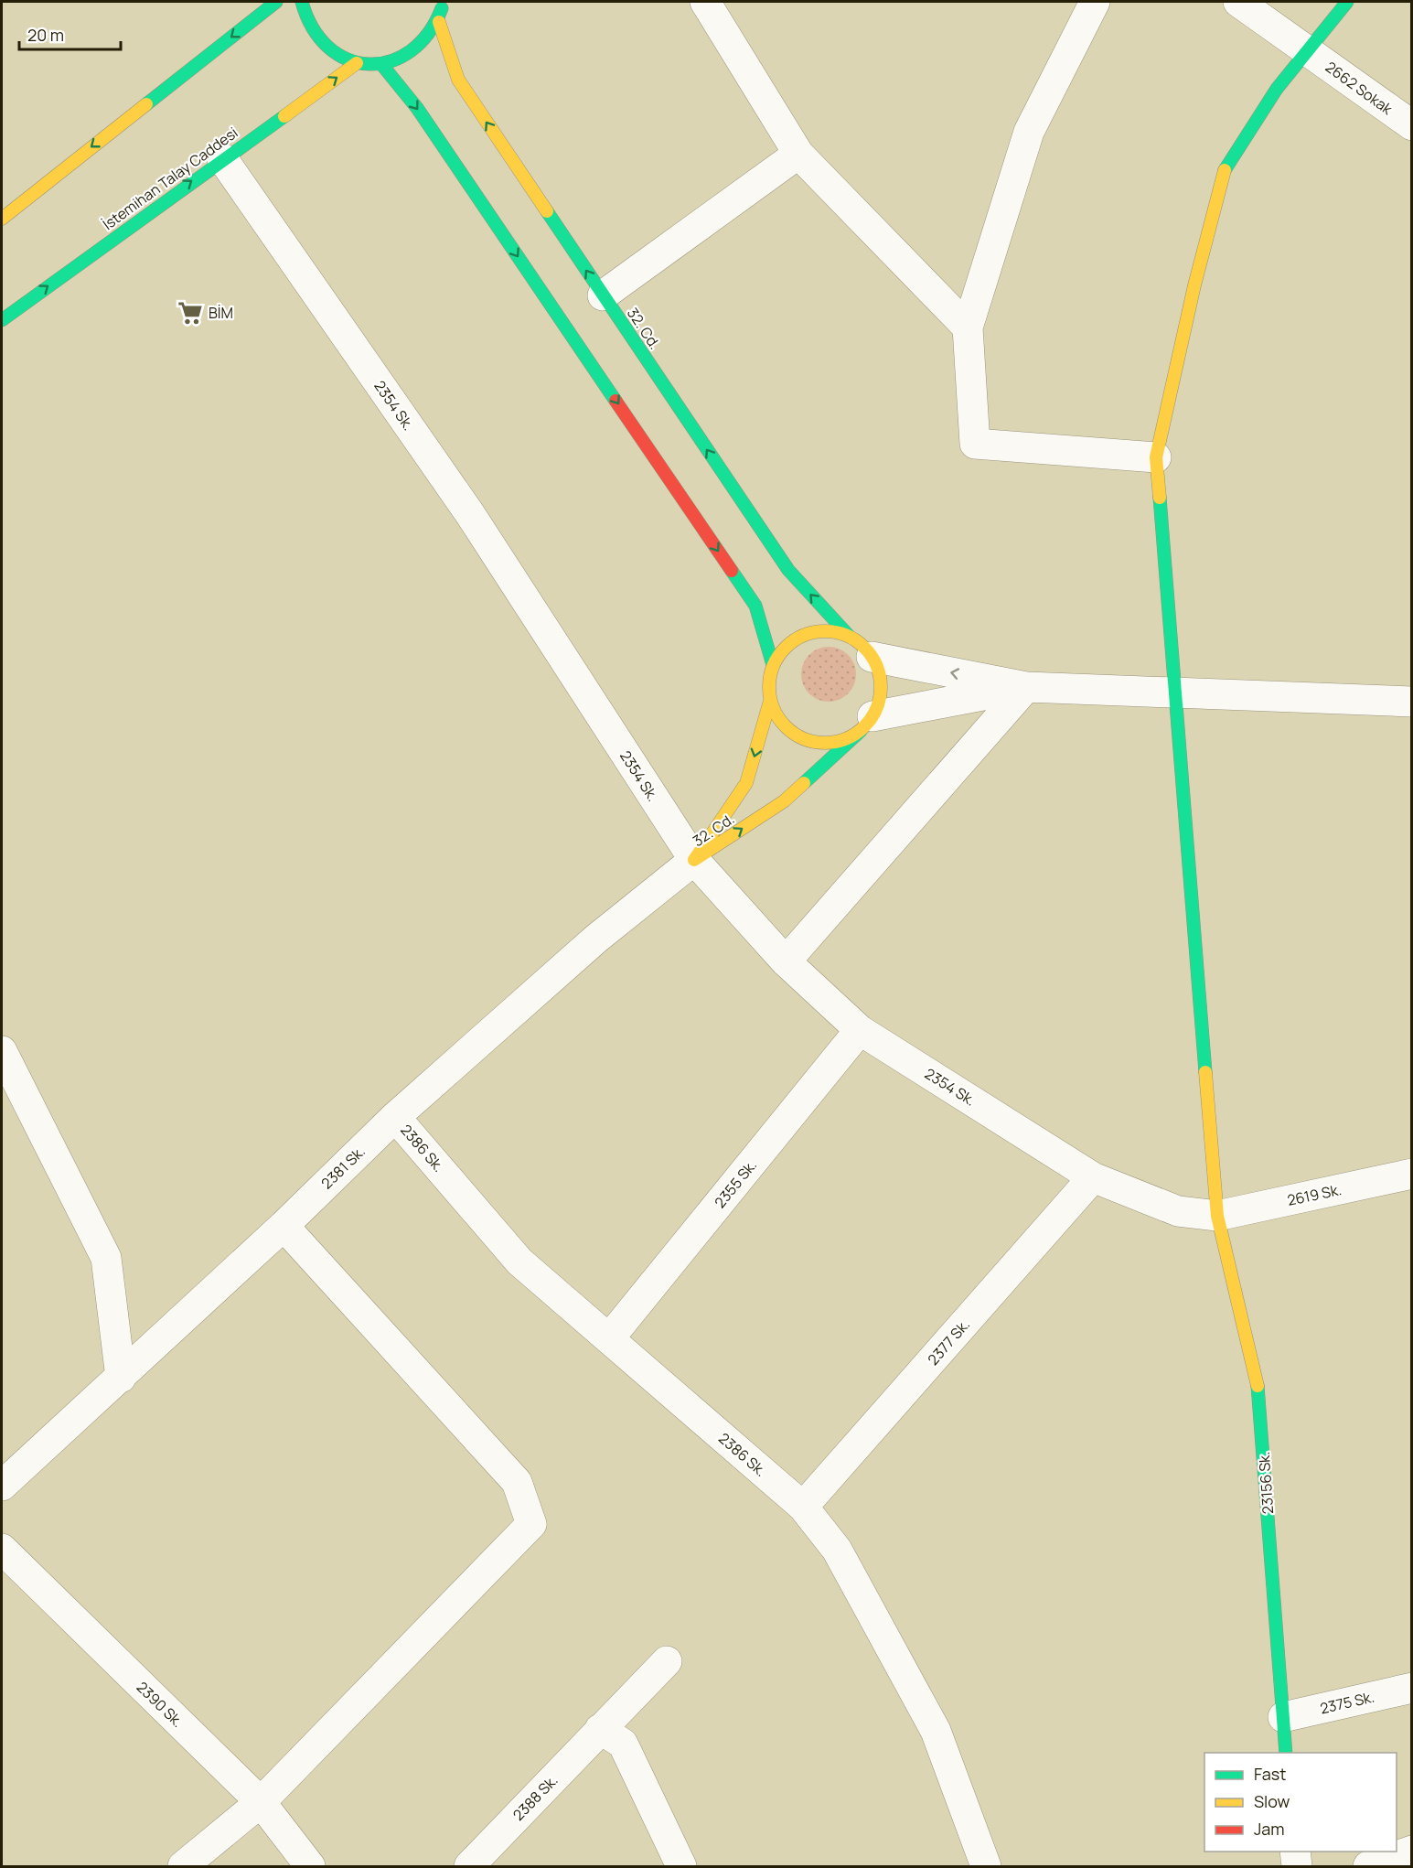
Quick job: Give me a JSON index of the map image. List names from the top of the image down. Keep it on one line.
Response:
{"streets":{"street":["2662 Sokak","İstemihan Talay Caddesi","32. Cd.","2354 Sk.","2386 Sk.","2381 Sk.","2355 Sk.","2619 Sk.","2377 Sk.","23156 Sk.","2375 Sk.","2390 Sk.","2388 Sk."]},"crossings":[["2662 Sokak","23156 Sk."],["İstemihan Talay Caddesi","2354 Sk."],["32. Cd.","2354 Sk."],["32. Cd.","2381 Sk."],["2354 Sk.","2381 Sk."],["2354 Sk.","2355 Sk."],["2354 Sk.","2619 Sk."],["2354 Sk.","2377 Sk."],["2354 Sk.","23156 Sk."],["2386 Sk.","2381 Sk."],["2386 Sk.","2355 Sk."],["2386 Sk.","2377 Sk."],["2619 Sk.","23156 Sk."],["23156 Sk.","2375 Sk."]],"places":{"supermarket":["BİM"]},"legend":["Fast","Slow","Jam"],"scale_bar":"20 m"}
